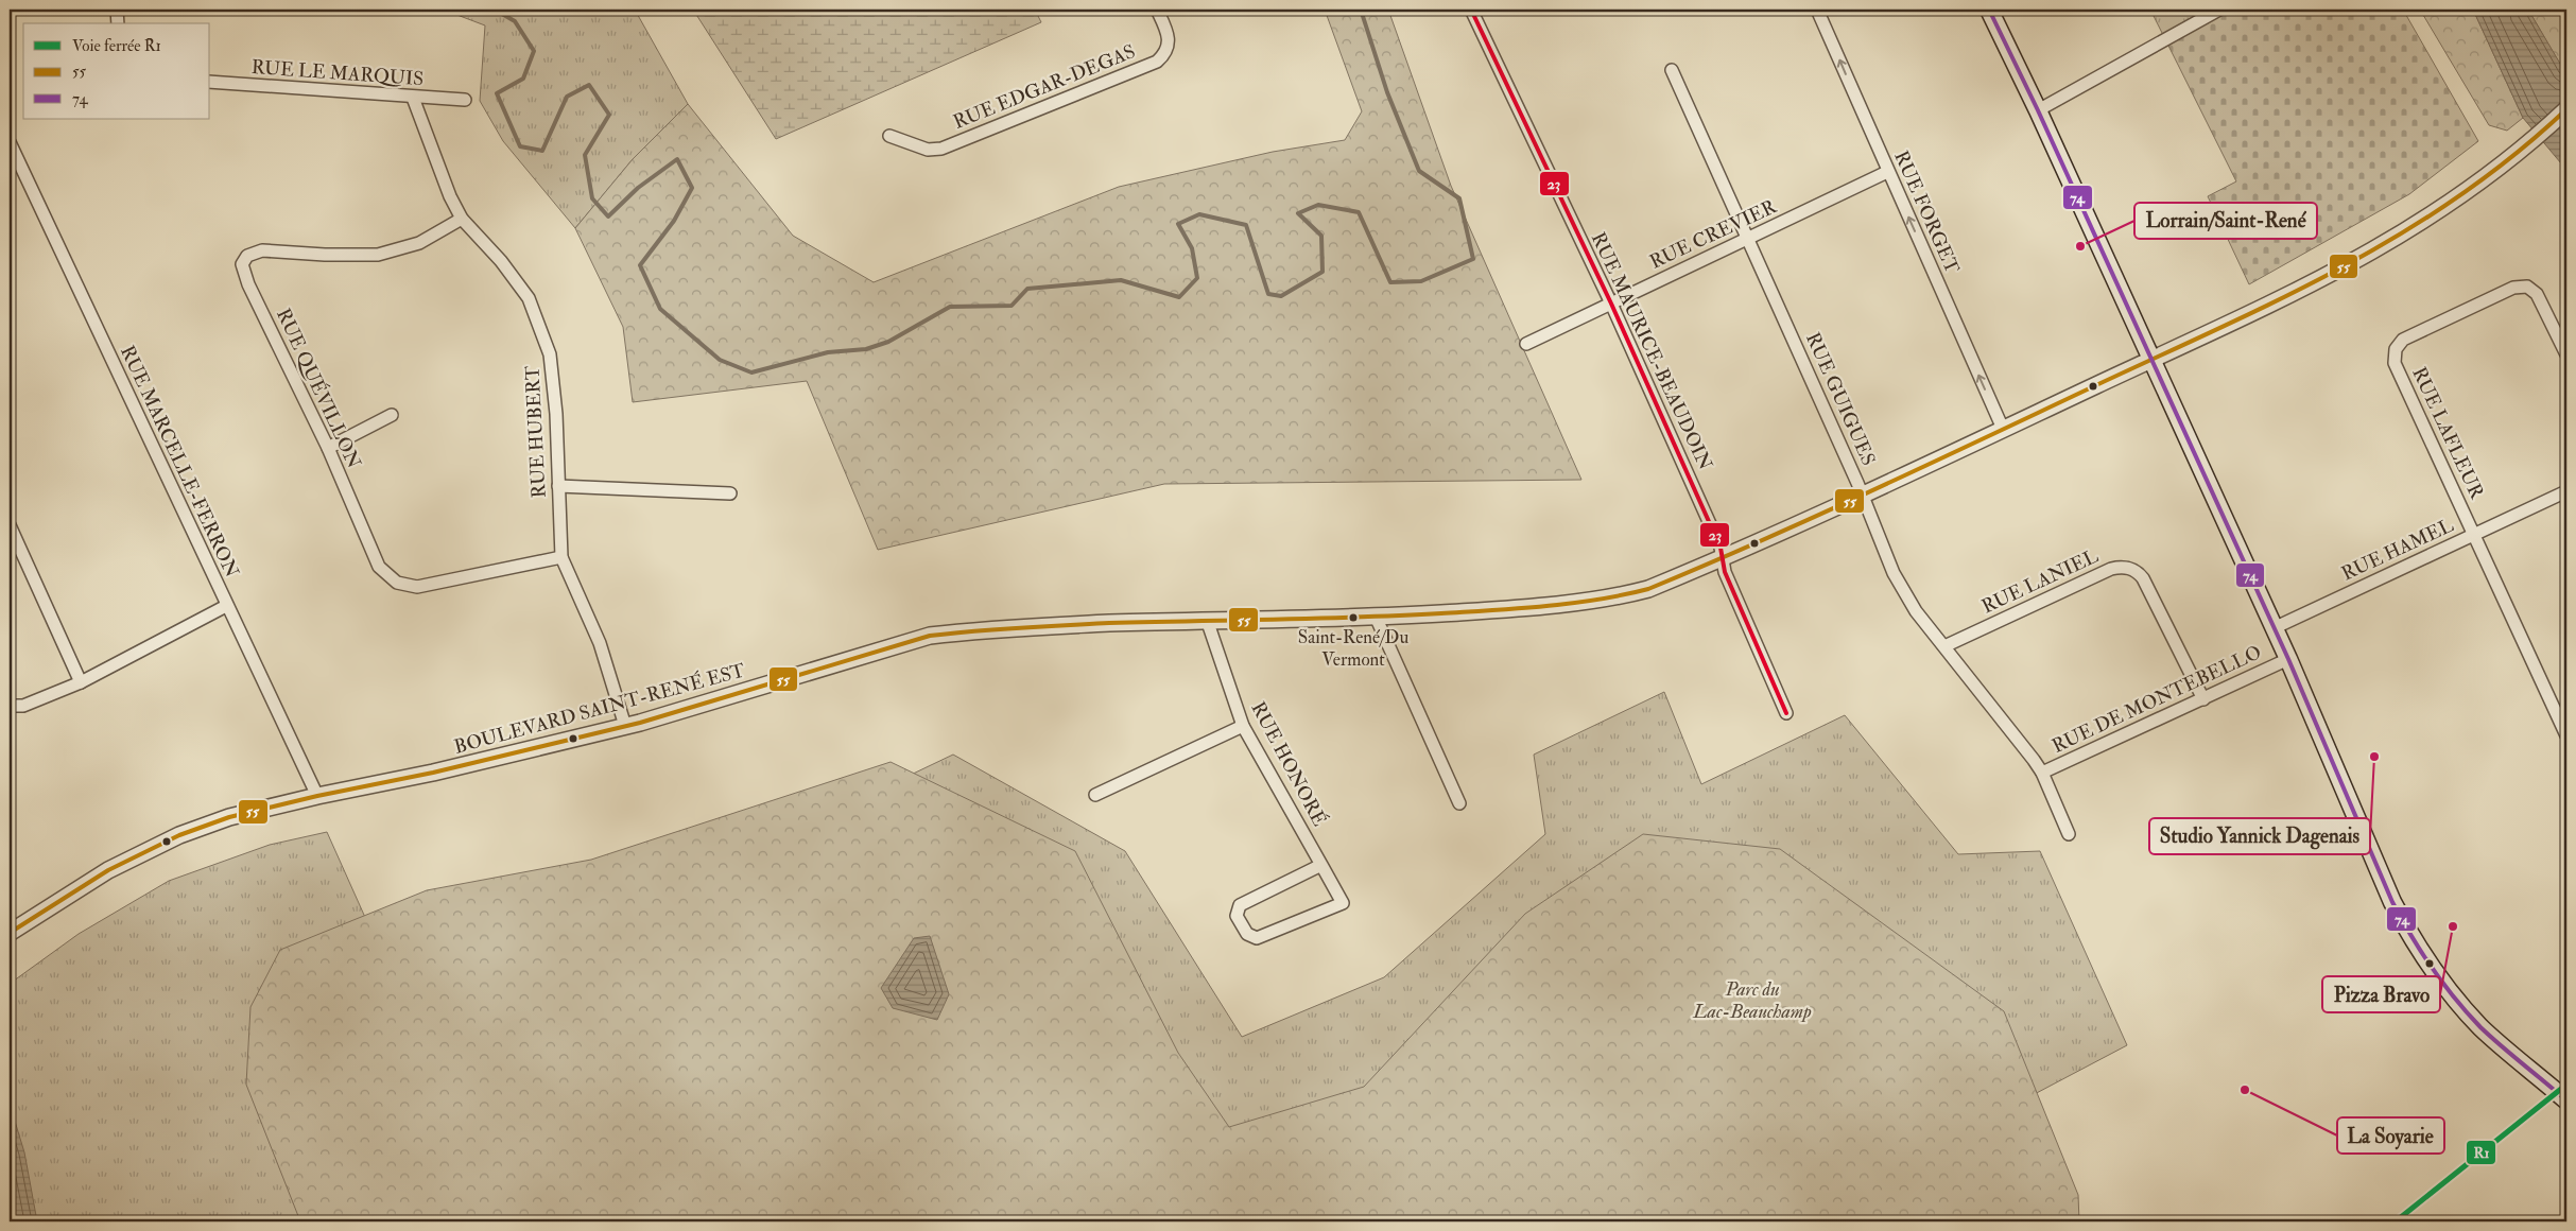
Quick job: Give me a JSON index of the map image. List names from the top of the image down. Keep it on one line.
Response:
{"streets":{"street":["RUE LE MARQUIS","RUE EDGAR-DEGAS","RUE FORGET","RUE CREVIER","RUE MAURICE-BEAUDOIN","RUE QUÉVILLON","RUE GUIGUES","RUE HUBERT","RUE LAFLEUR","RUE MARCELLE-FERRON","RUE HAMEL","RUE LANIEL","RUE DE MONTEBELLO","BOULEVARD SAINT-RENÉ EST","RUE HONORÉ"]},"crossings":[["RUE LE MARQUIS","RUE HUBERT"],["RUE FORGET","RUE CREVIER"],["RUE FORGET","BOULEVARD SAINT-RENÉ EST"],["RUE CREVIER","RUE MAURICE-BEAUDOIN"],["RUE CREVIER","RUE GUIGUES"],["RUE MAURICE-BEAUDOIN","BOULEVARD SAINT-RENÉ EST"],["RUE QUÉVILLON","RUE HUBERT"],["RUE GUIGUES","RUE LANIEL"],["RUE GUIGUES","RUE DE MONTEBELLO"],["RUE GUIGUES","BOULEVARD SAINT-RENÉ EST"],["RUE HUBERT","BOULEVARD SAINT-RENÉ EST"],["RUE LAFLEUR","RUE HAMEL"],["RUE MARCELLE-FERRON","BOULEVARD SAINT-RENÉ EST"],["RUE LANIEL","RUE DE MONTEBELLO"],["BOULEVARD SAINT-RENÉ EST","RUE HONORÉ"]],"one_way":["RUE FORGET"],"parks":["Parc du Lac-Beauchamp"],"places":["Lorrain/Saint-René","Saint-René/Du Vermont","Studio Yannick Dagenais","Pizza Bravo","La Soyarie"],"lines":["transit line 74","transit line 23","transit line 55","rail line R1"],"legend":["Voie ferrée R1","55","74"]}
